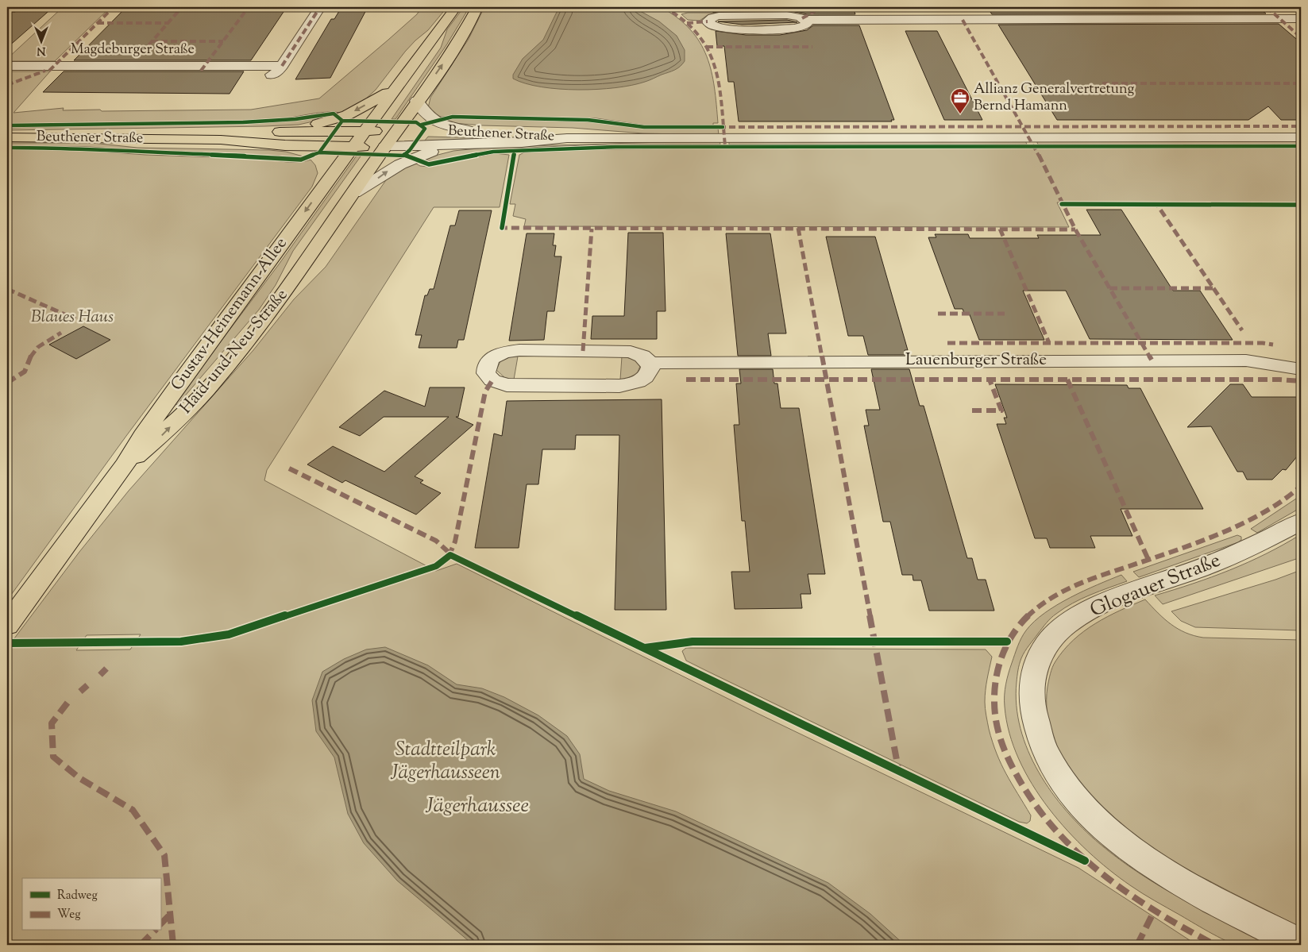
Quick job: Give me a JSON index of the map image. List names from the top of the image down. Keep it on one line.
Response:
{"streets":{"main road":["Beuthener Straße","Gustav-Heinemann-Allee","Haid-und-Neu-Straße"],"street":["Magdeburger Straße","Lauenburger Straße","Glogauer Straße"]},"crossings":[["Beuthener Straße","Gustav-Heinemann-Allee"],["Gustav-Heinemann-Allee","Haid-und-Neu-Straße"]],"one_way":["Haid-und-Neu-Straße"],"water":["Jägerhaussee"],"parks":["Blaues Haus","Stadtteilpark Jägerhausseen"],"places":{"office":["Allianz Generalvertretung Bernd Hamann"]},"legend":["Radweg","Weg"],"north":"bottom"}
